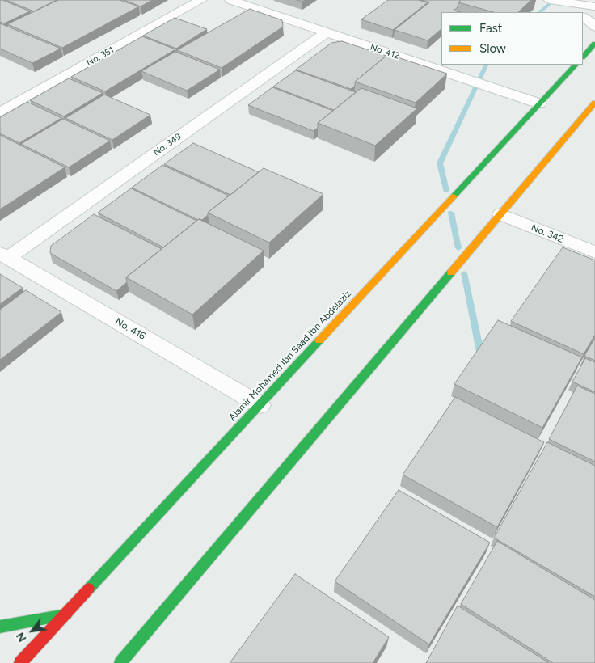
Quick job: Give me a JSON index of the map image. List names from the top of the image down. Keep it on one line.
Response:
{"streets":{"main road":["Alamir Mohamed Ibn Saad Ibn Abdelaziz"],"street":["No. 412","No. 351","No. 349","No. 342","No. 416"]},"crossings":[["No. 412","No. 349"],["No. 412","Alamir Mohamed Ibn Saad Ibn Abdelaziz"],["No. 349","No. 416"],["No. 416","Alamir Mohamed Ibn Saad Ibn Abdelaziz"]],"legend":["Fast","Slow"],"north":"bottom left"}
